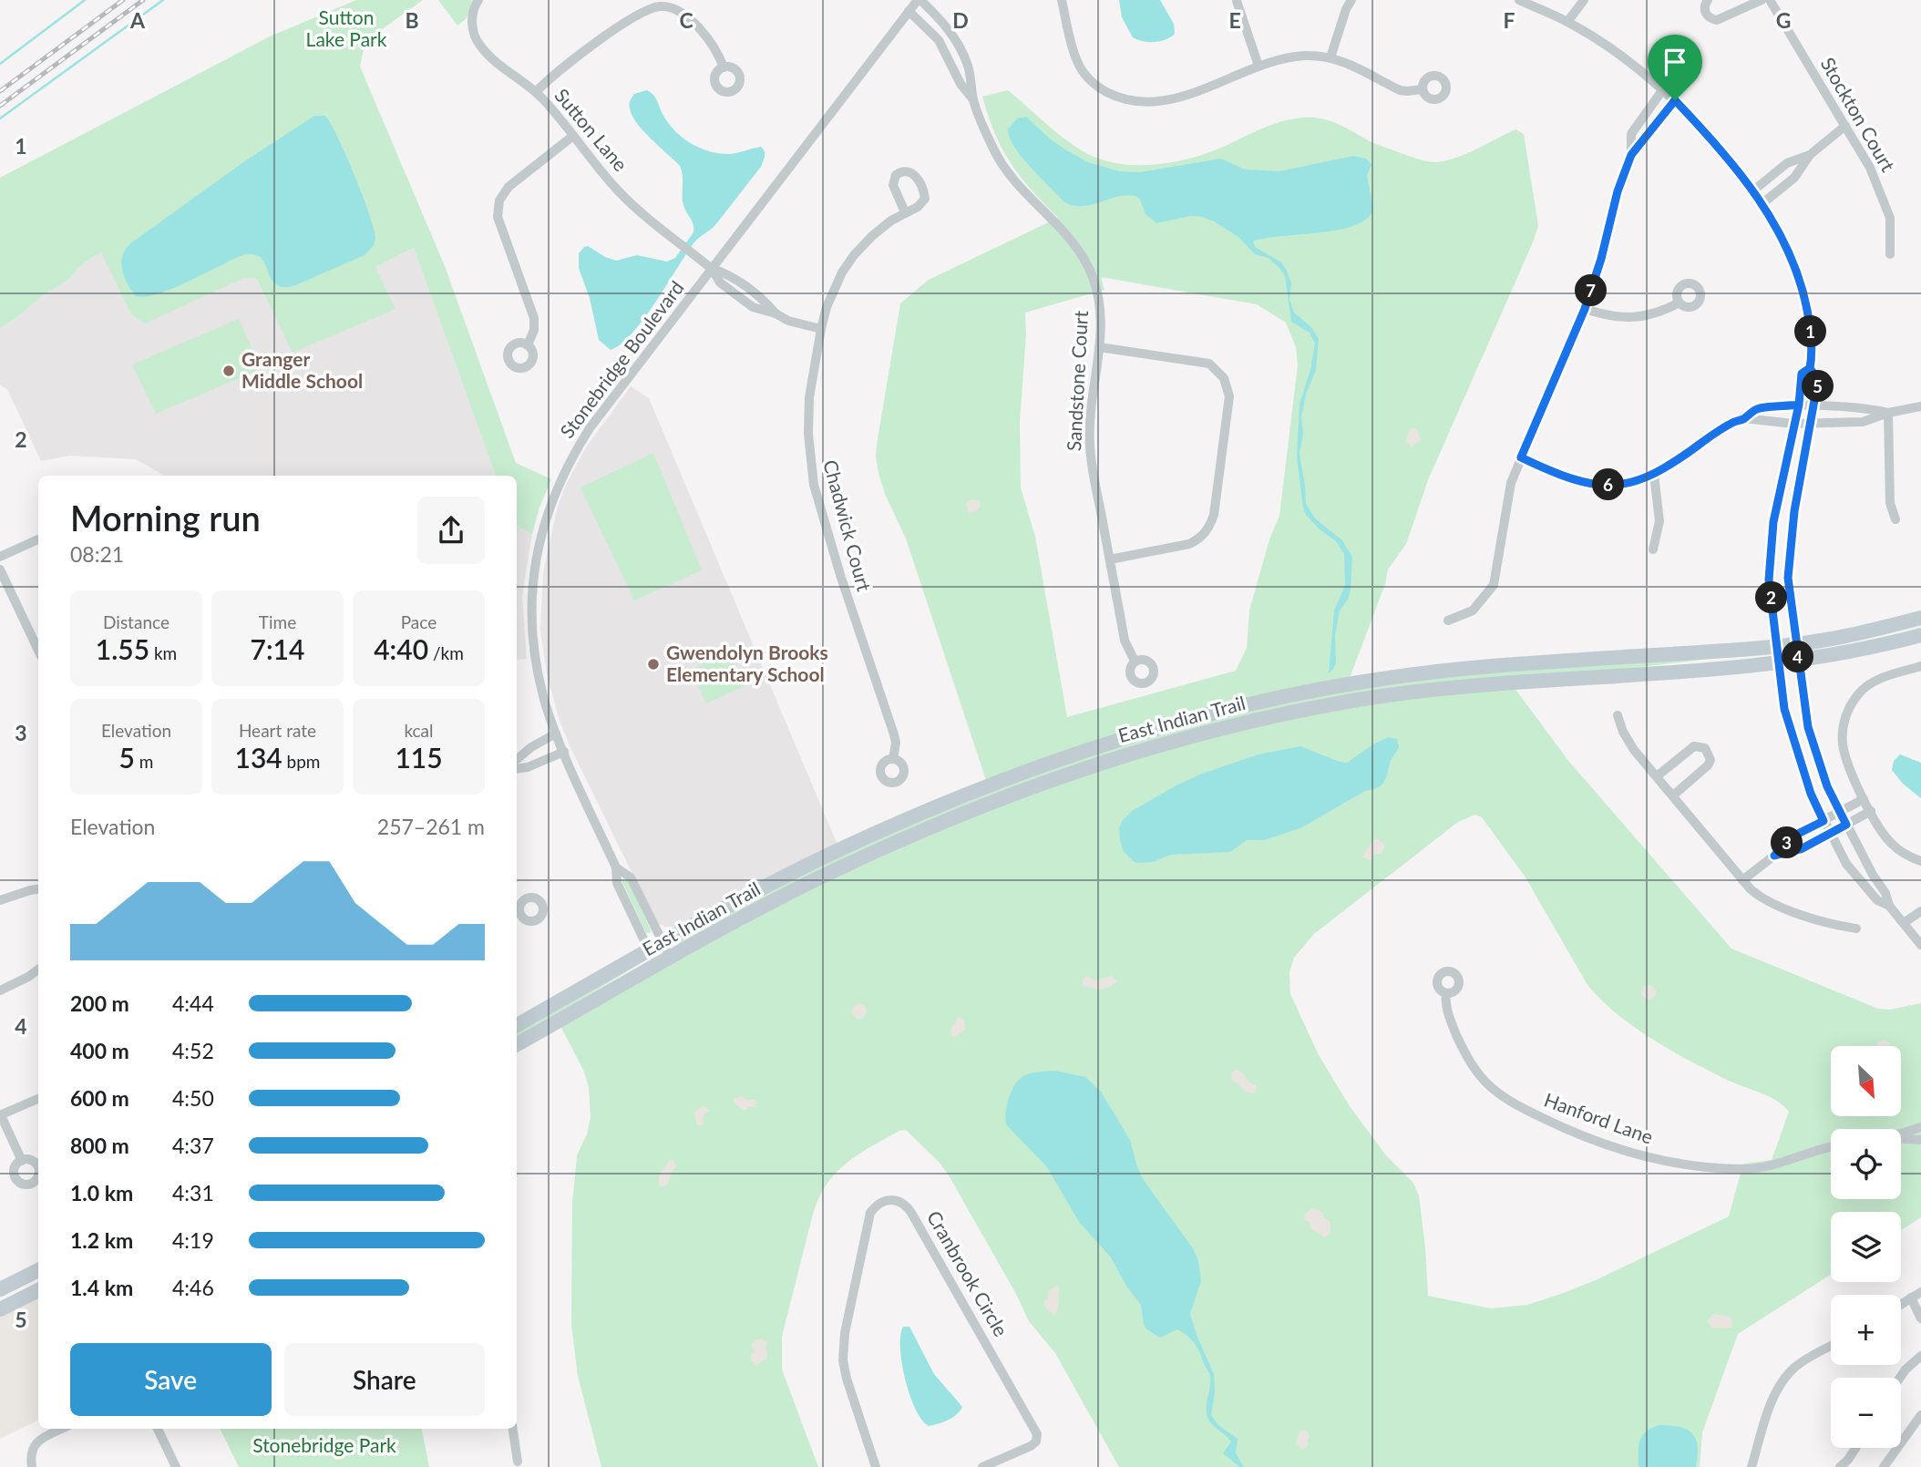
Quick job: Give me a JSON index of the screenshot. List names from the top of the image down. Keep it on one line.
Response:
{"streets":{"main road":["East Indian Trail"],"street":["Stockton Court","Sutton Lane","Stonebridge Boulevard","Sandstone Court","Chadwick Court","Hanford Lane","Cranbrook Circle"]},"crossings":[["Sutton Lane","Stonebridge Boulevard"],["Sutton Lane","Chadwick Court"],["Stonebridge Boulevard","Sandstone Court"],["Stonebridge Boulevard","East Indian Trail"]],"parks":["Sutton Lake Park","Stonebridge Park"],"places":["Granger Middle School","Gwendolyn Brooks Elementary School"],"north":"bottom right","page":{"pins":["7","1","5","6","2","4","3"],"heading":["Morning run","08:21"],"stats":[["Distance","1.55 km"],["Time","7:14"],["Pace","4:40 /km"],["Elevation","5 m"],["Heart rate","134 bpm"],["kcal","115"]],"chart":["Elevation","257–261 m"],"list":[{"name":"200 m","note":"4:44"},{"name":"400 m","note":"4:52"},{"name":"600 m","note":"4:50"},{"name":"800 m","note":"4:37"},{"name":"1.0 km","note":"4:31"},{"name":"1.2 km","note":"4:19"},{"name":"1.4 km","note":"4:46"}],"map_buttons":["+","−"],"buttons":["Save","Share"]},"grid":{"columns":["A","B","C","D","E","F","G"],"rows":["1","2","3","4","5"]}}
